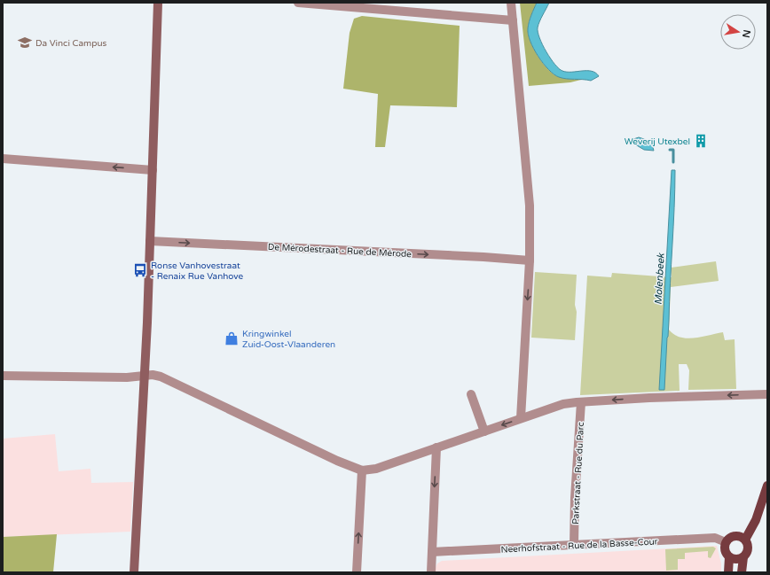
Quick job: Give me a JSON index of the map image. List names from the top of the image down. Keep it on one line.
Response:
{"streets":{"street":["De Mérodestraat - Rue de Mérode","Parkstraat - Rue du Parc","Neerhofstraat - Rue de la Basse-Cour"]},"crossings":[["Parkstraat - Rue du Parc","Neerhofstraat - Rue de la Basse-Cour"]],"one_way":["De Mérodestraat - Rue de Mérode"],"water":["Molenbeek"],"places":{"school or university":["Da Vinci Campus"],"building":["Weverij Utexbel"],"bus stop":["Ronse Vanhovestraat - Renaix Rue Vanhove"],"shop":["Kringwinkel Zuid-Oost-Vlaanderen"]},"north":"right"}
